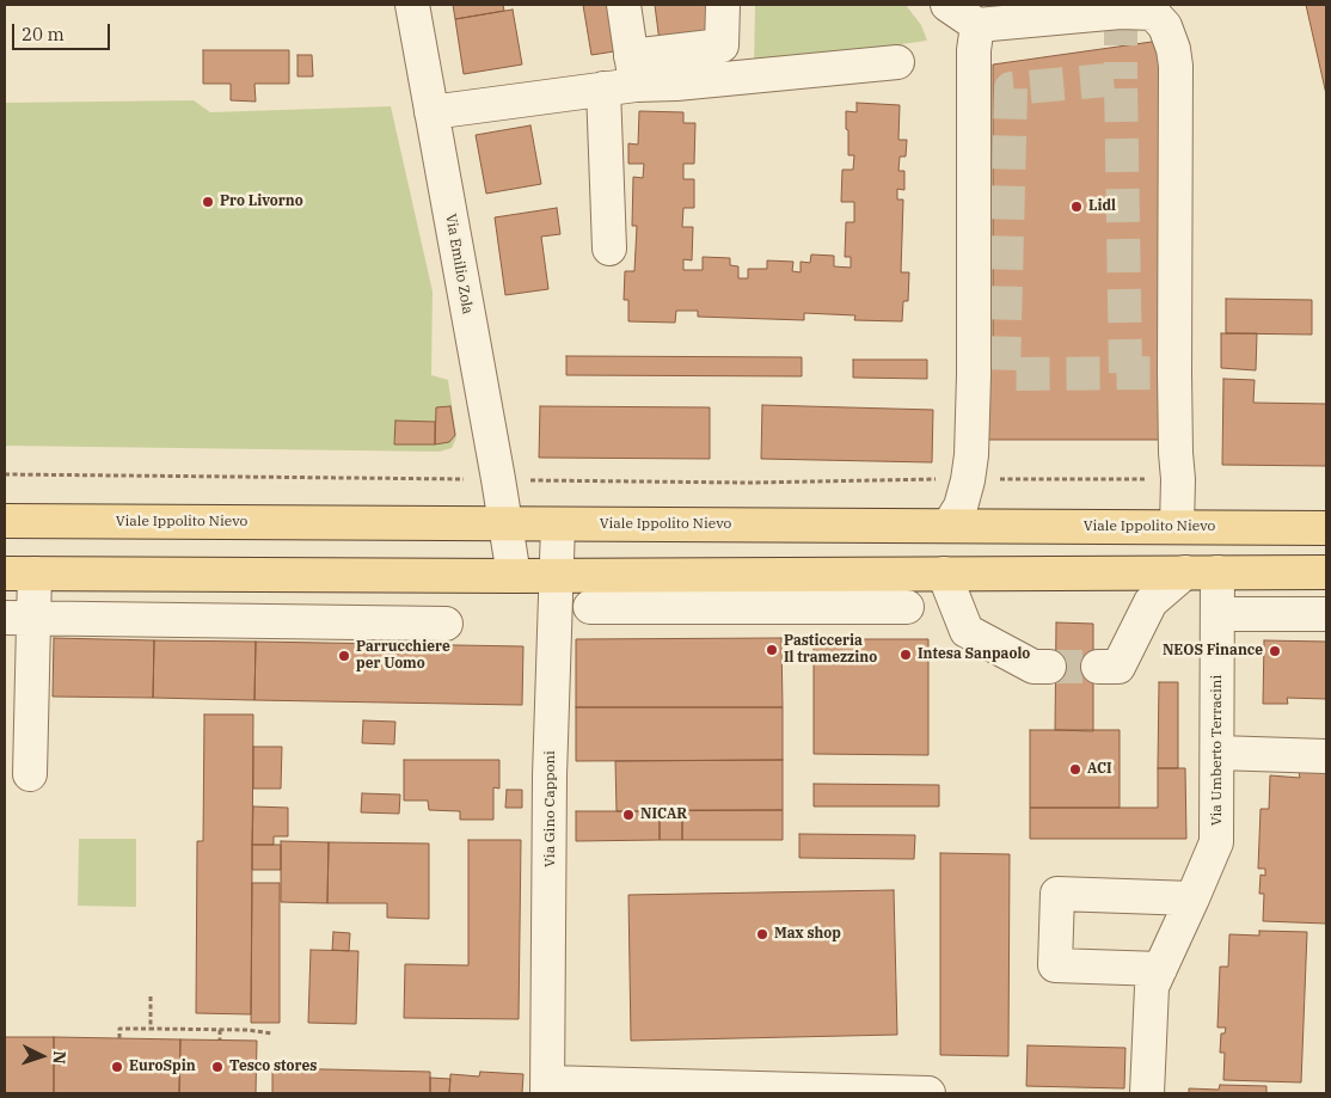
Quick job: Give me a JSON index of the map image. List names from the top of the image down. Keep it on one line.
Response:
{"streets":{"main road":["Viale Ippolito Nievo"],"street":["Via Emilio Zola","Via Umberto Terracini","Via Gino Capponi"]},"crossings":[["Via Emilio Zola","Viale Ippolito Nievo"],["Viale Ippolito Nievo","Via Gino Capponi"]],"places":["Pro Livorno","Lidl","Pasticceria Il tramezzino","NEOS Finance","Intesa Sanpaolo","Parrucchiere per Uomo","ACI","NICAR","Max shop","EuroSpin","Tesco stores"],"scale_bar":"20 m","north":"right"}
